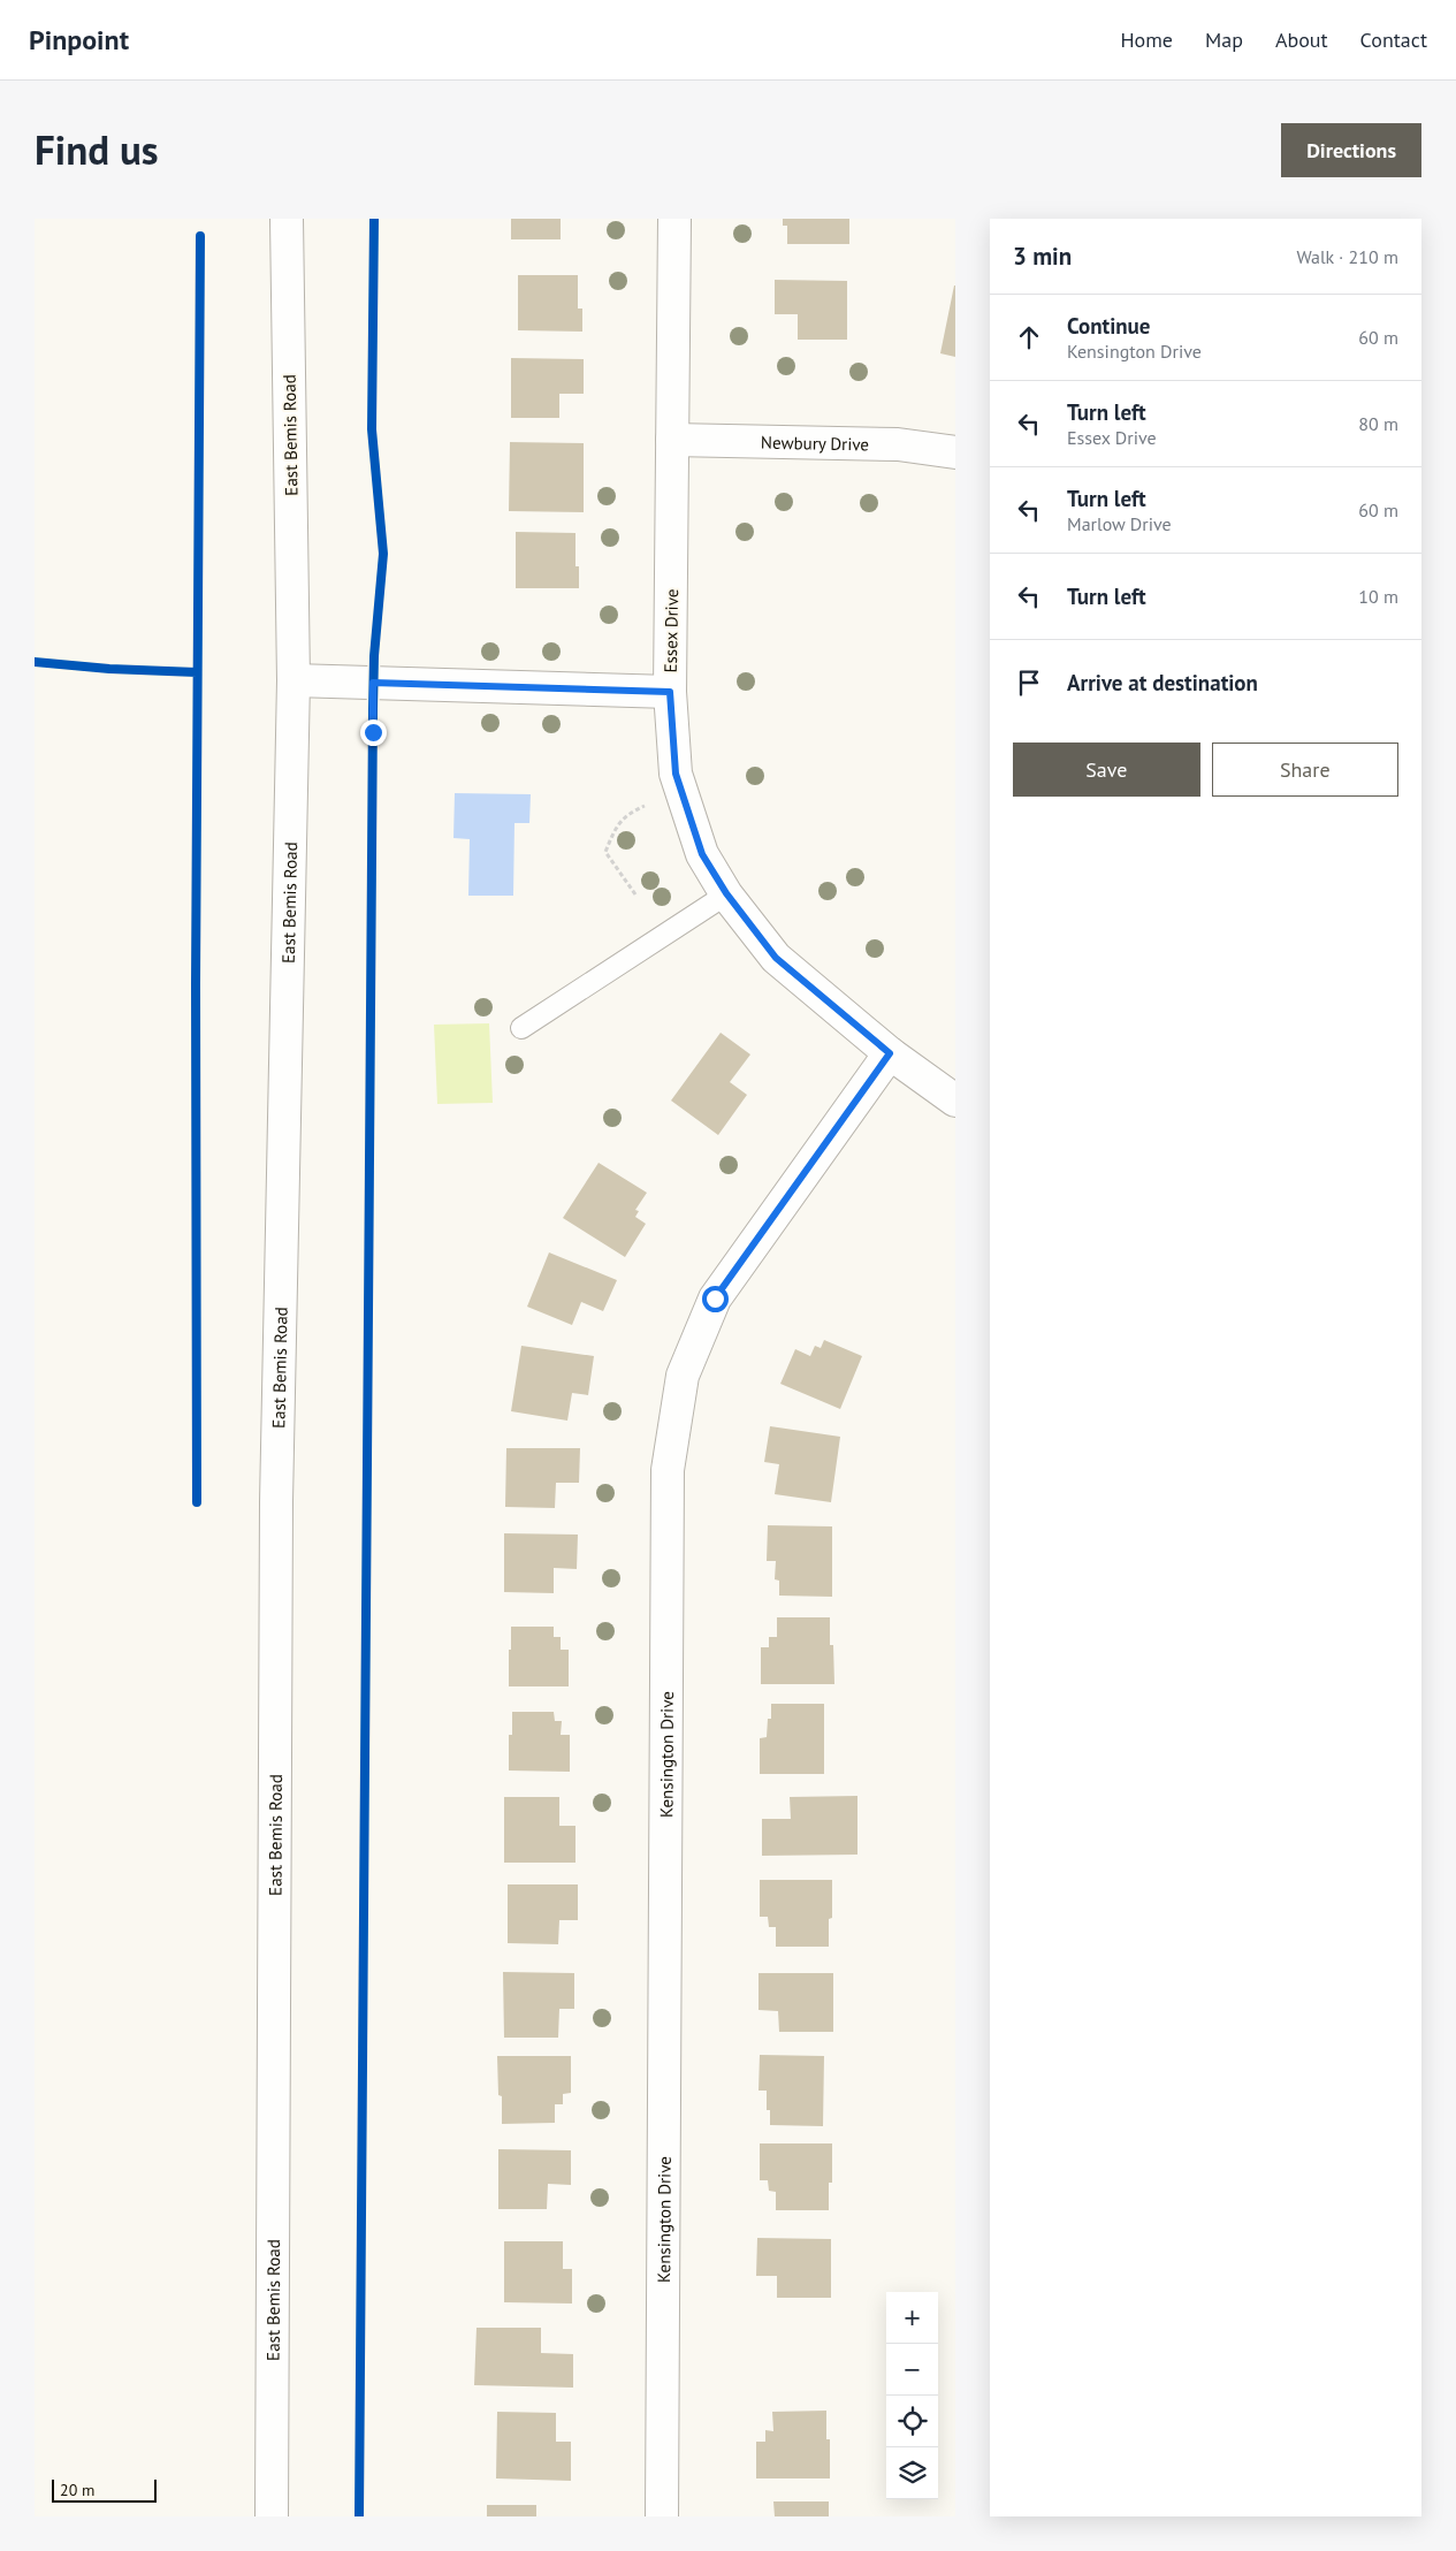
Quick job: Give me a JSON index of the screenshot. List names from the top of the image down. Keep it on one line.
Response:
{"streets":{"street":["East Bemis Road","Newbury Drive","Essex Drive","Kensington Drive"]},"crossings":[["Newbury Drive","Essex Drive"],["Essex Drive","Kensington Drive"]],"scale_bar":"20 m","page":{"header":"Pinpoint","nav":["Home","Map","About","Contact"],"title":"Find us","buttons":["Directions",["Save","Share"]],"heading":["3 min","Walk · 210 m"],"list":[["Continue","Kensington Drive","60 m"],["Turn left","Essex Drive","80 m"],["Turn left","Marlow Drive","60 m"],["Turn left","10 m"],"Arrive at destination"],"map_buttons":["+","−"],"scale":"20 m"}}
